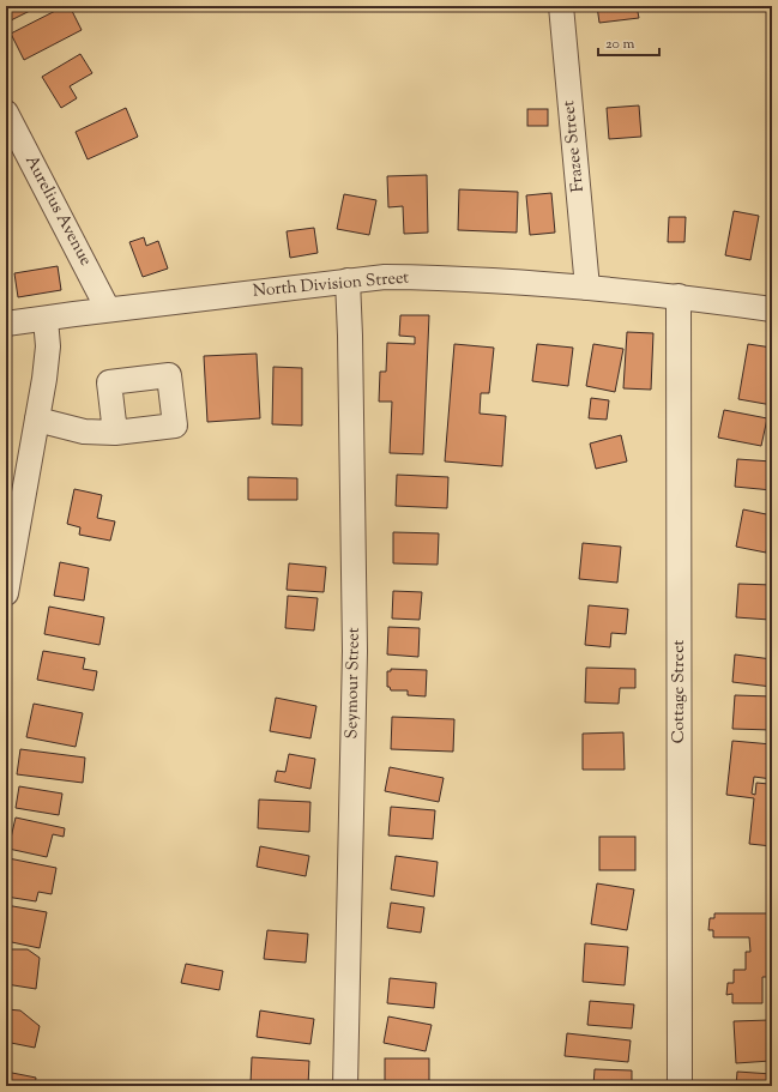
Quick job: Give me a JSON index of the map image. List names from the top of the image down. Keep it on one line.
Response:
{"streets":{"street":["Frazee Street","Aurelius Avenue","North Division Street","Seymour Street","Cottage Street"]},"crossings":[["Frazee Street","North Division Street"],["Aurelius Avenue","North Division Street"],["North Division Street","Seymour Street"],["North Division Street","Cottage Street"]],"scale_bar":"20 m"}
